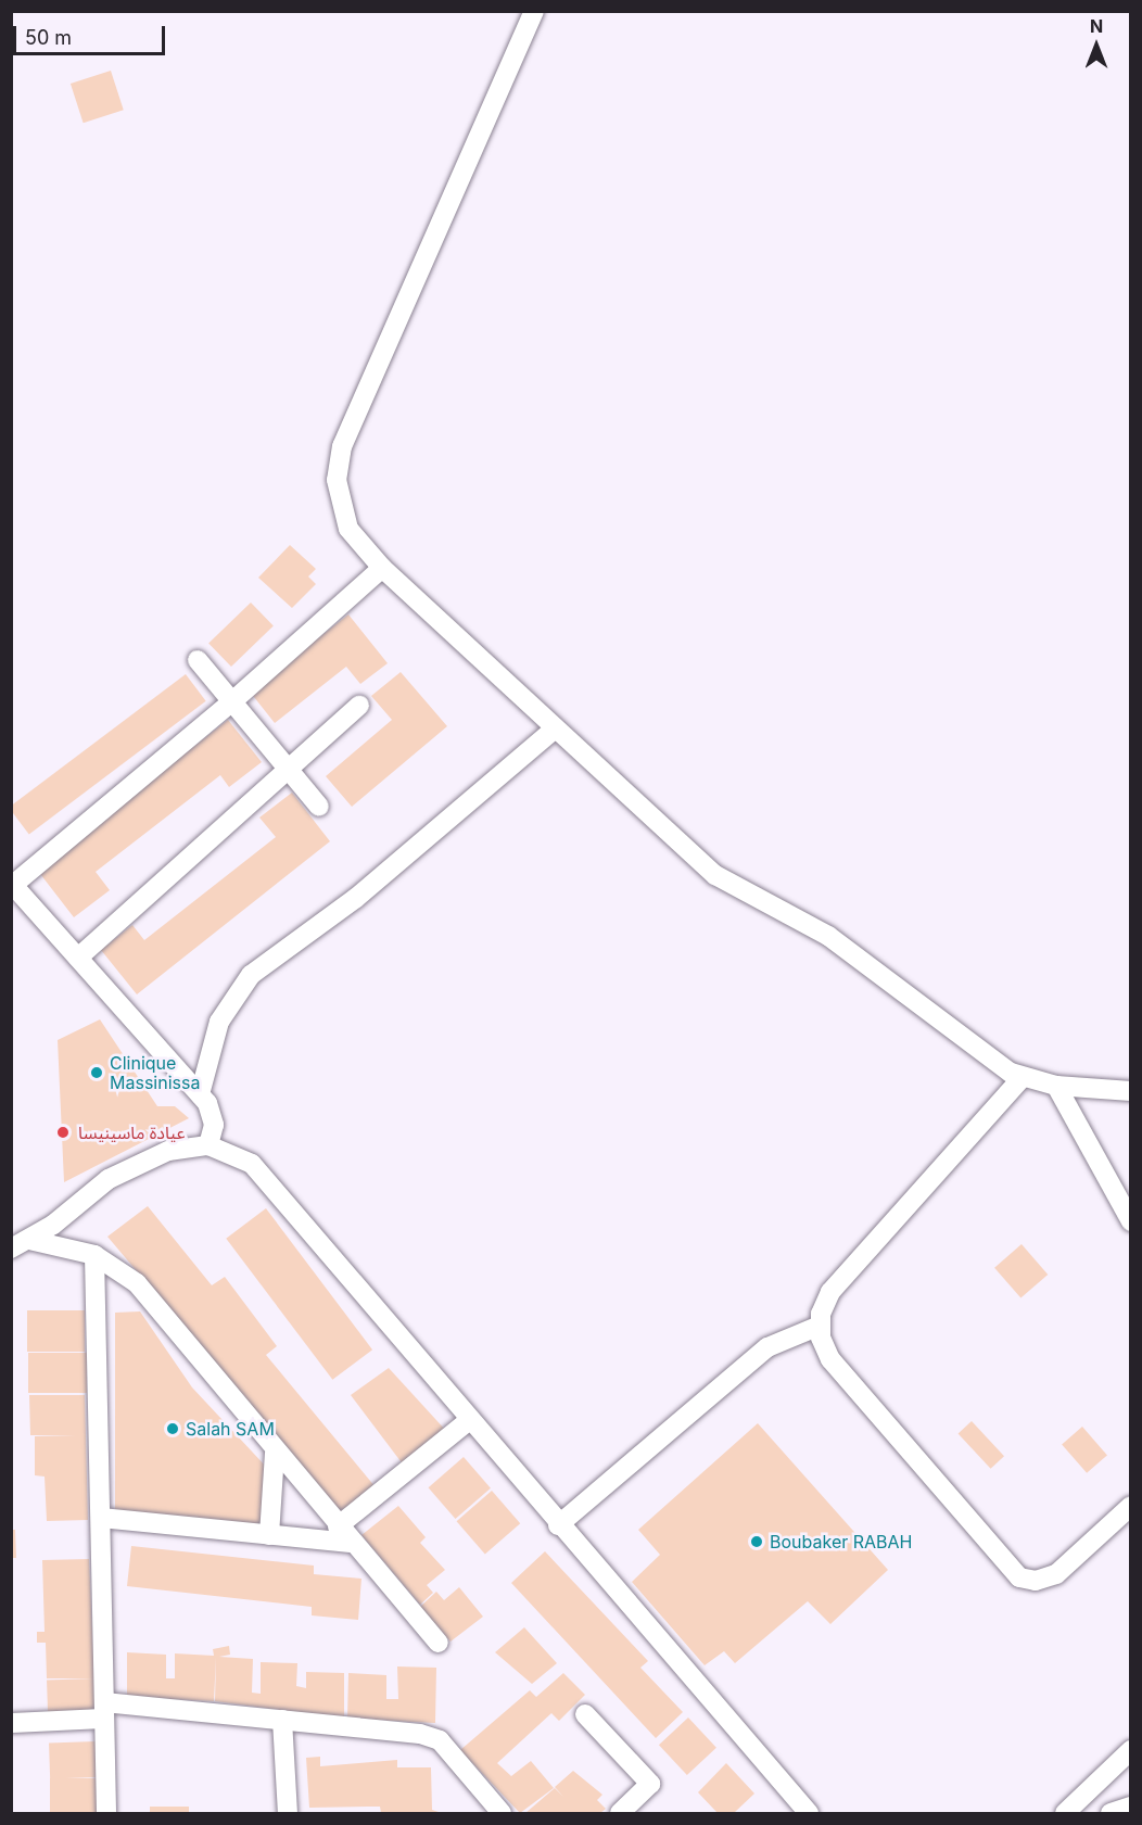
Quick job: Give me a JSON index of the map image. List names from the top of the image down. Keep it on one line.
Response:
{"places":["Clinique Massinissa","عيادة ماسينيسا","Salah SAM","Boubaker RABAH"],"scale_bar":"50 m","north":"top"}
